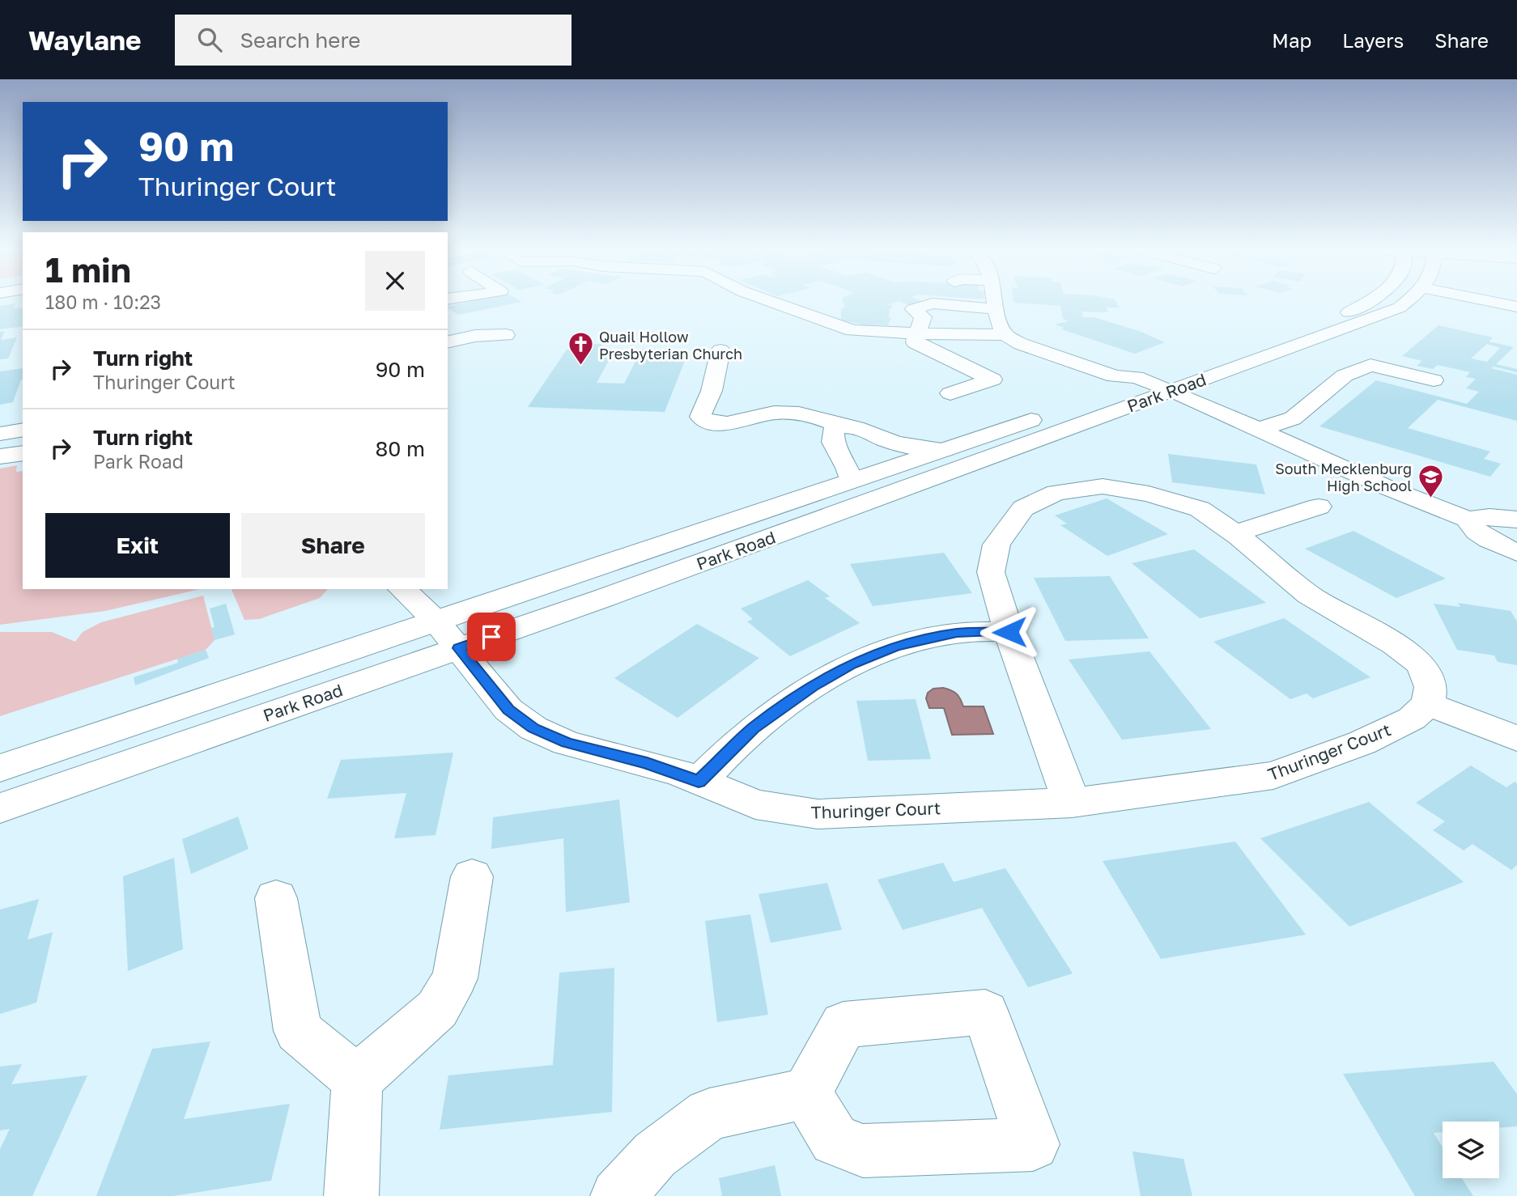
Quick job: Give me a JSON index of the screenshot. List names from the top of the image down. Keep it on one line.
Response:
{"streets":{"street":["Park Road","Thuringer Court"]},"crossings":[["Park Road","Thuringer Court"]],"places":{"church":["Quail Hollow Presbyterian Church"],"school or university":["South Mecklenburg High School"]},"page":{"header":"Waylane","search":"Search here","nav":["Map","Layers","Share"],"turn":["90 m","Thuringer Court"],"heading":["1 min","180 m · 10:23"],"list":[{"name":"Turn right","note":"Thuringer Court","value":"90 m"},{"name":"Turn right","note":"Park Road","value":"80 m"}],"buttons":["Exit","Share"]}}
